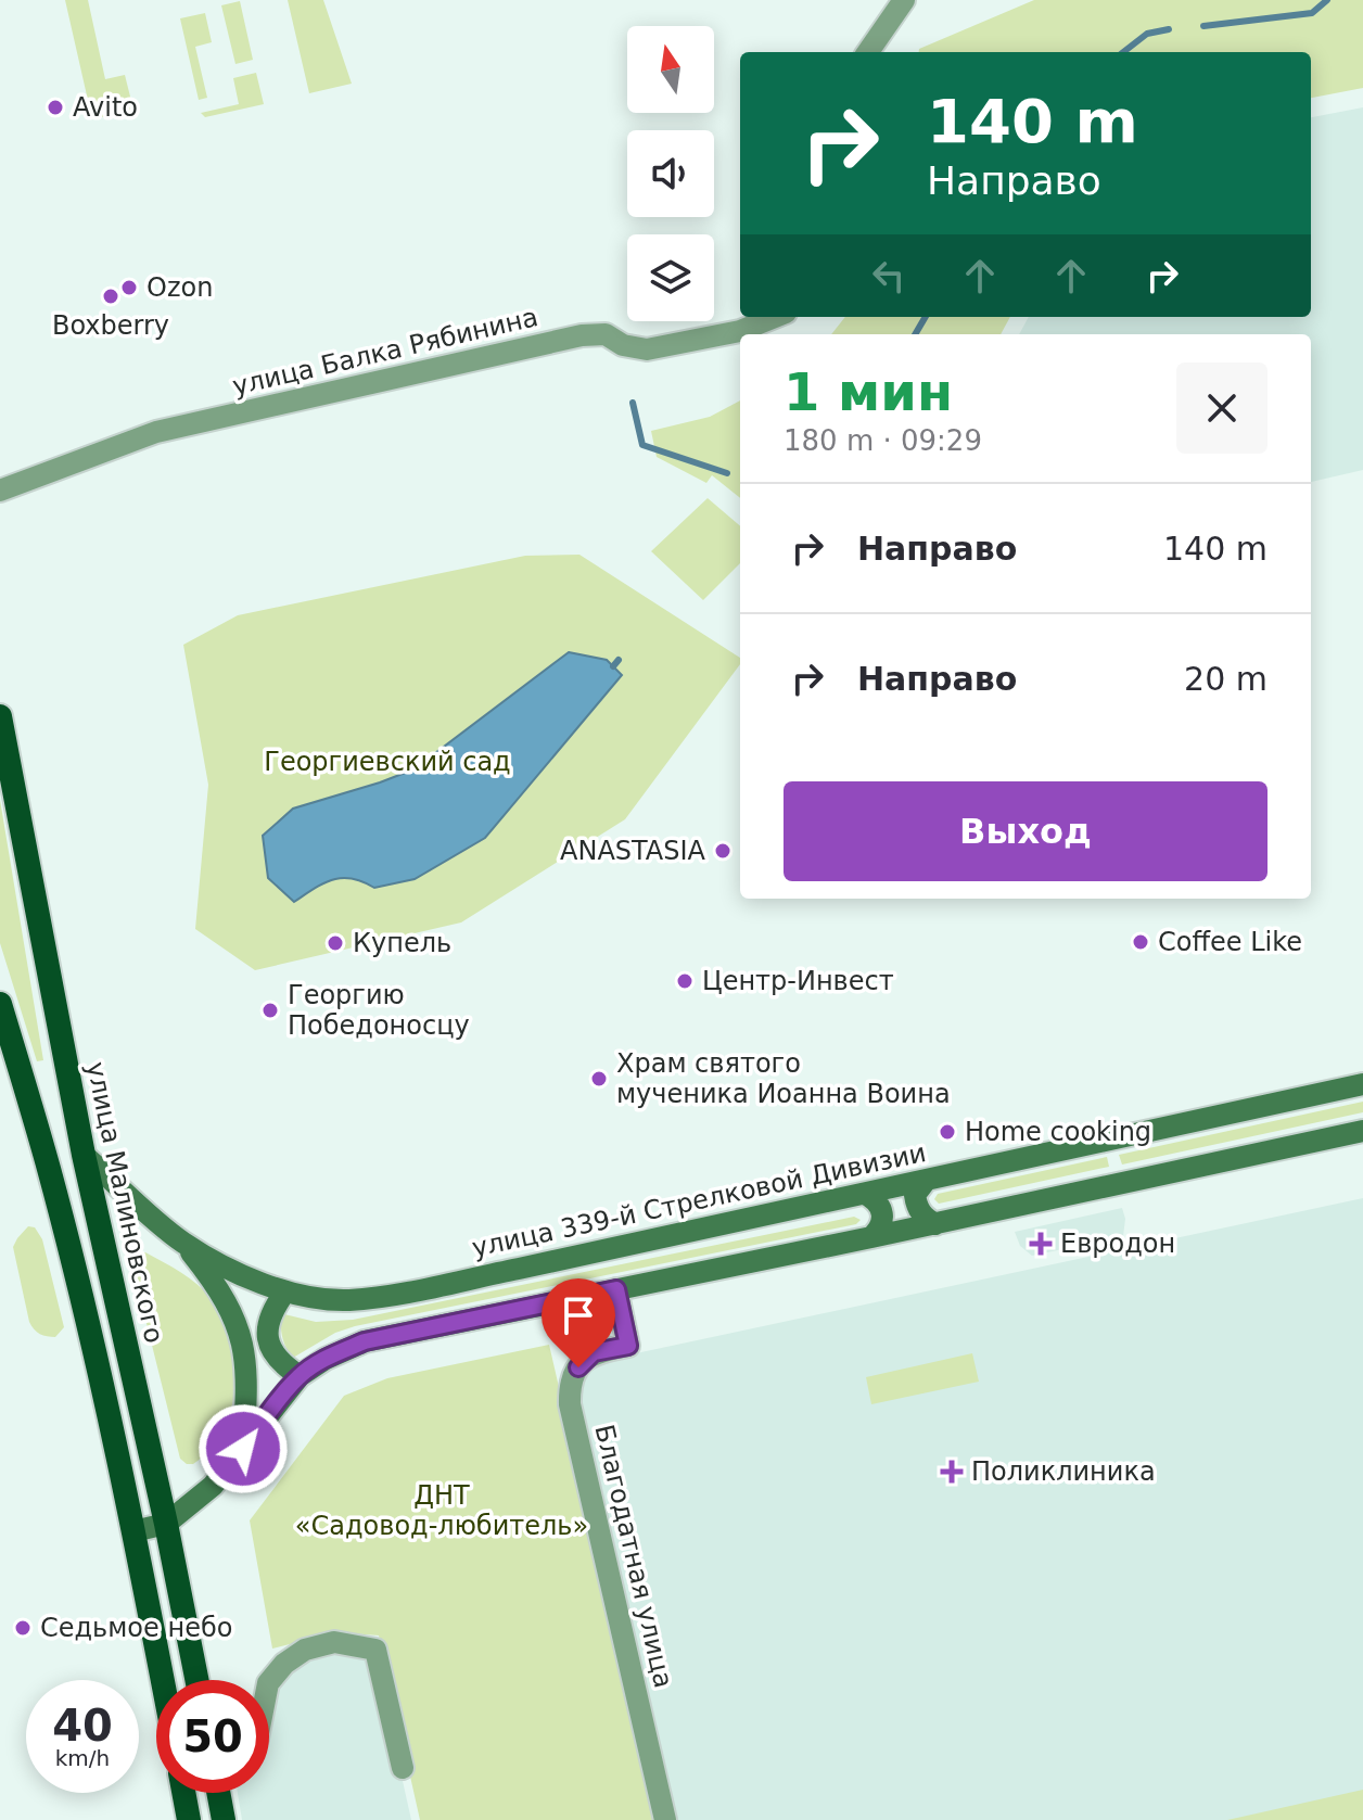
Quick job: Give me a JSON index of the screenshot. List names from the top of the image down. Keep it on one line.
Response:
{"streets":{"highway":["улица Малиновского"],"main road":["улица 339-й Стрелковой Дивизии"],"street":["улица Балка Рябинина","Благодатная улица"]},"crossings":[["улица 339-й Стрелковой Дивизии","улица Малиновского"]],"parks":["Георгиевский сад","ДНТ «Садовод-любитель»"],"places":{"other":["Avito","Ozon","Boxberry","ANASTASIA","Coffee Like","Купель","Центр-Инвест","Георгию Победоносцу","Храм святого мученика Иоанна Воина","Home cooking","Седьмое небо"],"health":["Евродон","Поликлиника"]},"north":"top","page":{"turn":["140 m","Направо"],"heading":["1 мин","180 m · 09:29"],"list":[{"name":"Направо","value":"140 m"},{"name":"Направо","value":"20 m"}],"buttons":"Выход","speed":"40 km/h","limit":"50"}}
